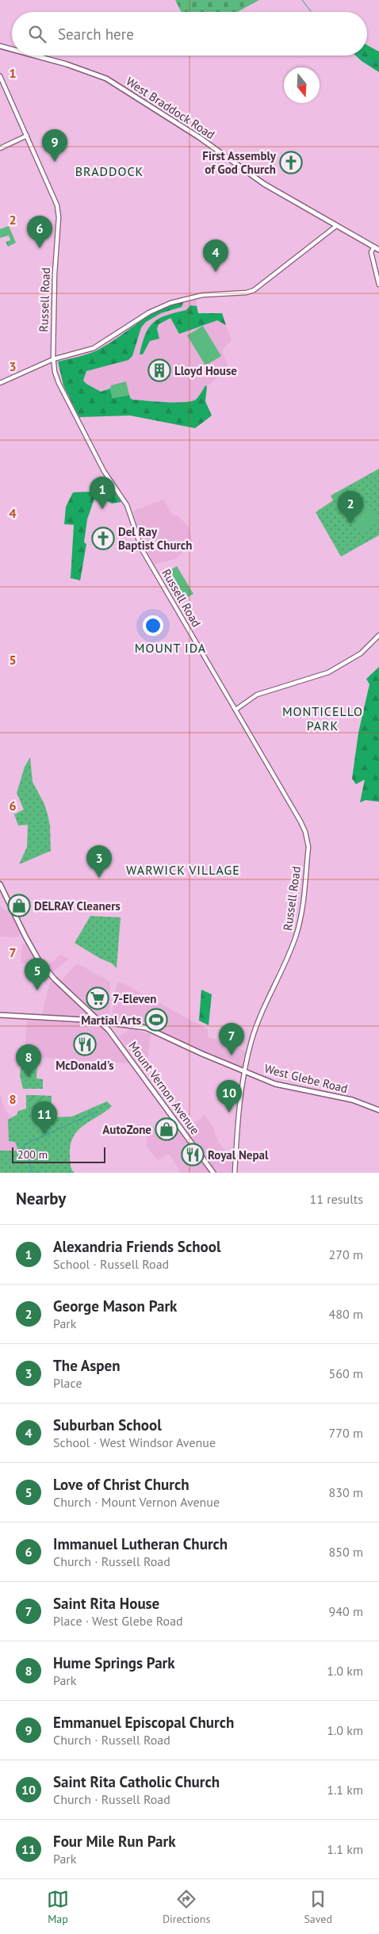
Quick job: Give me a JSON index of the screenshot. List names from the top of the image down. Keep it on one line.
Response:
{"streets":{"main road":["West Braddock Road","West Glebe Road","Mount Vernon Avenue"],"street":["Russell Road"]},"crossings":[["Russell Road","West Glebe Road"],["West Glebe Road","Mount Vernon Avenue"]],"districts":["BRADDOCK","MOUNT IDA","MONTICELLO PARK","WARWICK VILLAGE"],"places":{"church":["First Assembly of God Church","Del Ray Baptist Church"],"building":["Lloyd House"],"shop":["DELRAY Cleaners","AutoZone"],"supermarket":["7-Eleven"],"sports":["Martial Arts"],"restaurant":["McDonald's","Royal Nepal"]},"scale_bar":"200 m","north":"bottom","page":{"search":"Search here","pins":["9","6","4","1","2","3","5","7","8","10","11"],"scale":"200 m","heading":["Nearby","11 results"],"list":[{"mark":"1","name":"Alexandria Friends School","note":"School · Russell Road","value":"270 m"},{"mark":"2","name":"George Mason Park","note":"Park","value":"480 m"},{"mark":"3","name":"The Aspen","note":"Place","value":"560 m"},{"mark":"4","name":"Suburban School","note":"School · West Windsor Avenue","value":"770 m"},{"mark":"5","name":"Love of Christ Church","note":"Church · Mount Vernon Avenue","value":"830 m"},{"mark":"6","name":"Immanuel Lutheran Church","note":"Church · Russell Road","value":"850 m"},{"mark":"7","name":"Saint Rita House","note":"Place · West Glebe Road","value":"940 m"},{"mark":"8","name":"Hume Springs Park","note":"Park","value":"1.0 km"},{"mark":"9","name":"Emmanuel Episcopal Church","note":"Church · Russell Road","value":"1.0 km"},{"mark":"10","name":"Saint Rita Catholic Church","note":"Church · Russell Road","value":"1.1 km"},{"mark":"11","name":"Four Mile Run Park","note":"Park","value":"1.1 km"}],"nav":["Map","Directions","Saved"]},"grid":{"rows":["1","2","3","4","5","6","7","8"]}}
